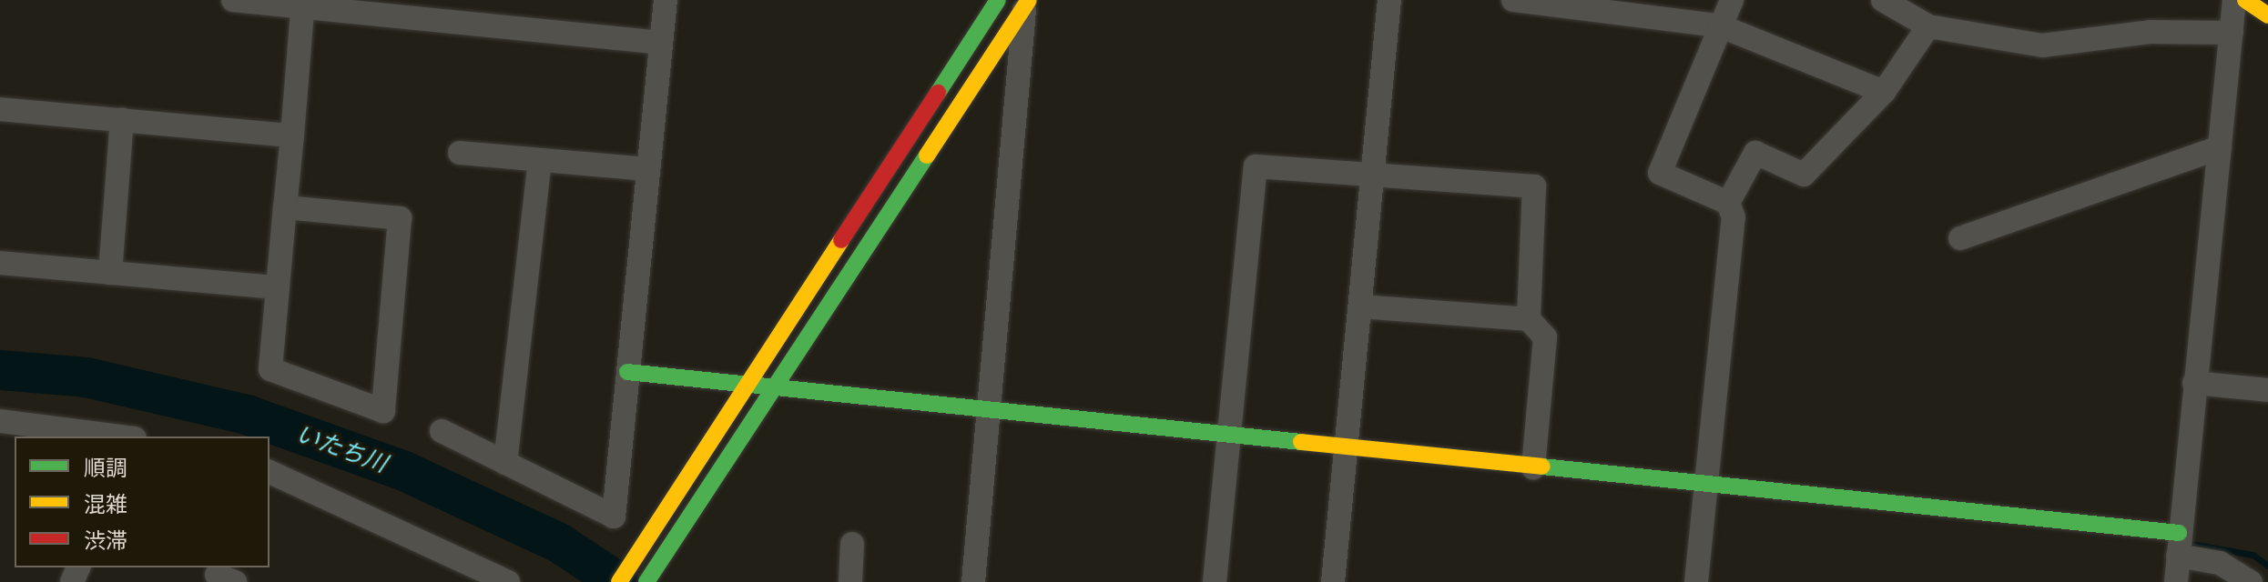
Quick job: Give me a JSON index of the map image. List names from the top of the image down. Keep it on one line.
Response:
{"water":["いたち川"],"legend":["順調","混雑","渋滞"]}
